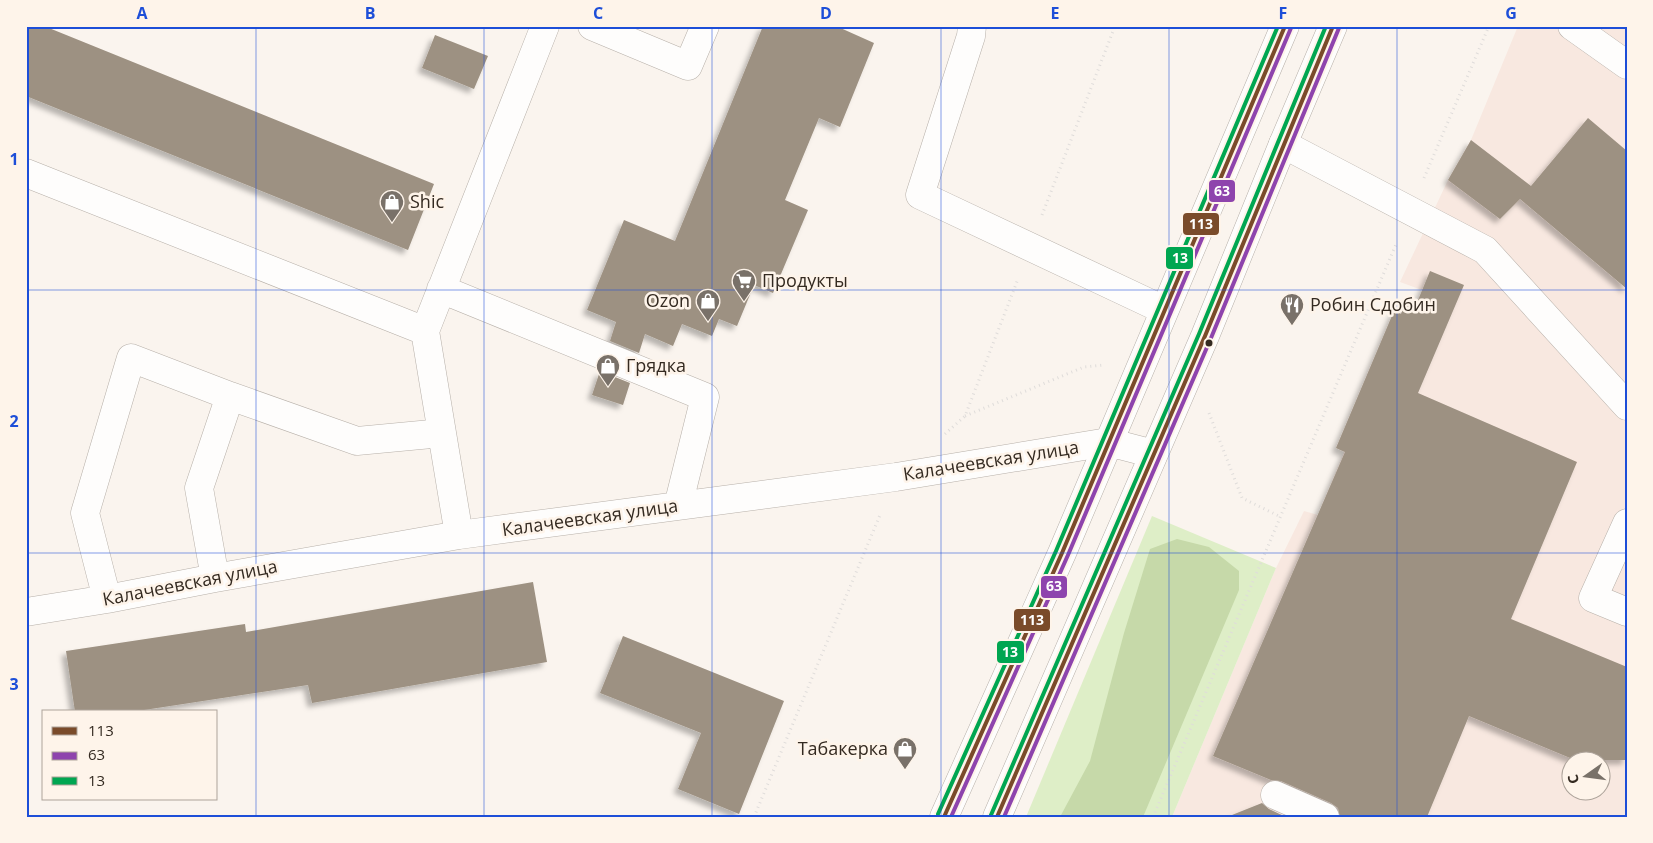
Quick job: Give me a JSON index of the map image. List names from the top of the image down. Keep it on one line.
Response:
{"streets":{"main road":["Калачеевская улица"]},"places":{"shop":["Shic","Ozon","Грядка","Табакерка"],"supermarket":["Продукты"],"restaurant":["Робин Сдобин"]},"lines":["transit line 113","transit line 13","transit line 63"],"legend":["113","63","13"],"north":"left","grid":{"columns":["A","B","C","D","E","F","G"],"rows":["1","2","3"]}}
